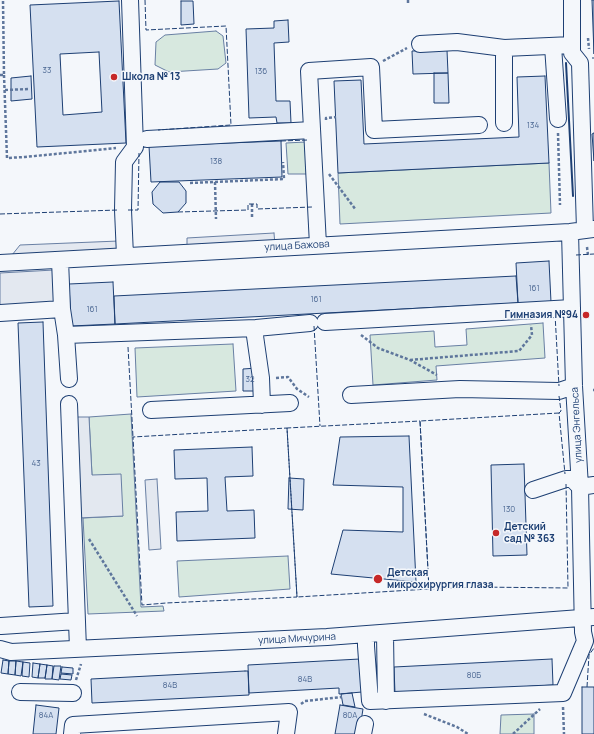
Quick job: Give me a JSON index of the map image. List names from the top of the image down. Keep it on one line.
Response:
{"streets":{"street":["улица Бажова","улица Энгельса","улица Мичурина"]},"crossings":[["улица Бажова","улица Энгельса"],["улица Энгельса","улица Мичурина"]],"places":["Школа № 13","Гимназия №94","Детский сад № 363","Детская микрохирургия глаза"],"house_numbers":["33","136","134","138","161","161","161","32","43","130","80Б","84В","84В","84А","80А"]}
